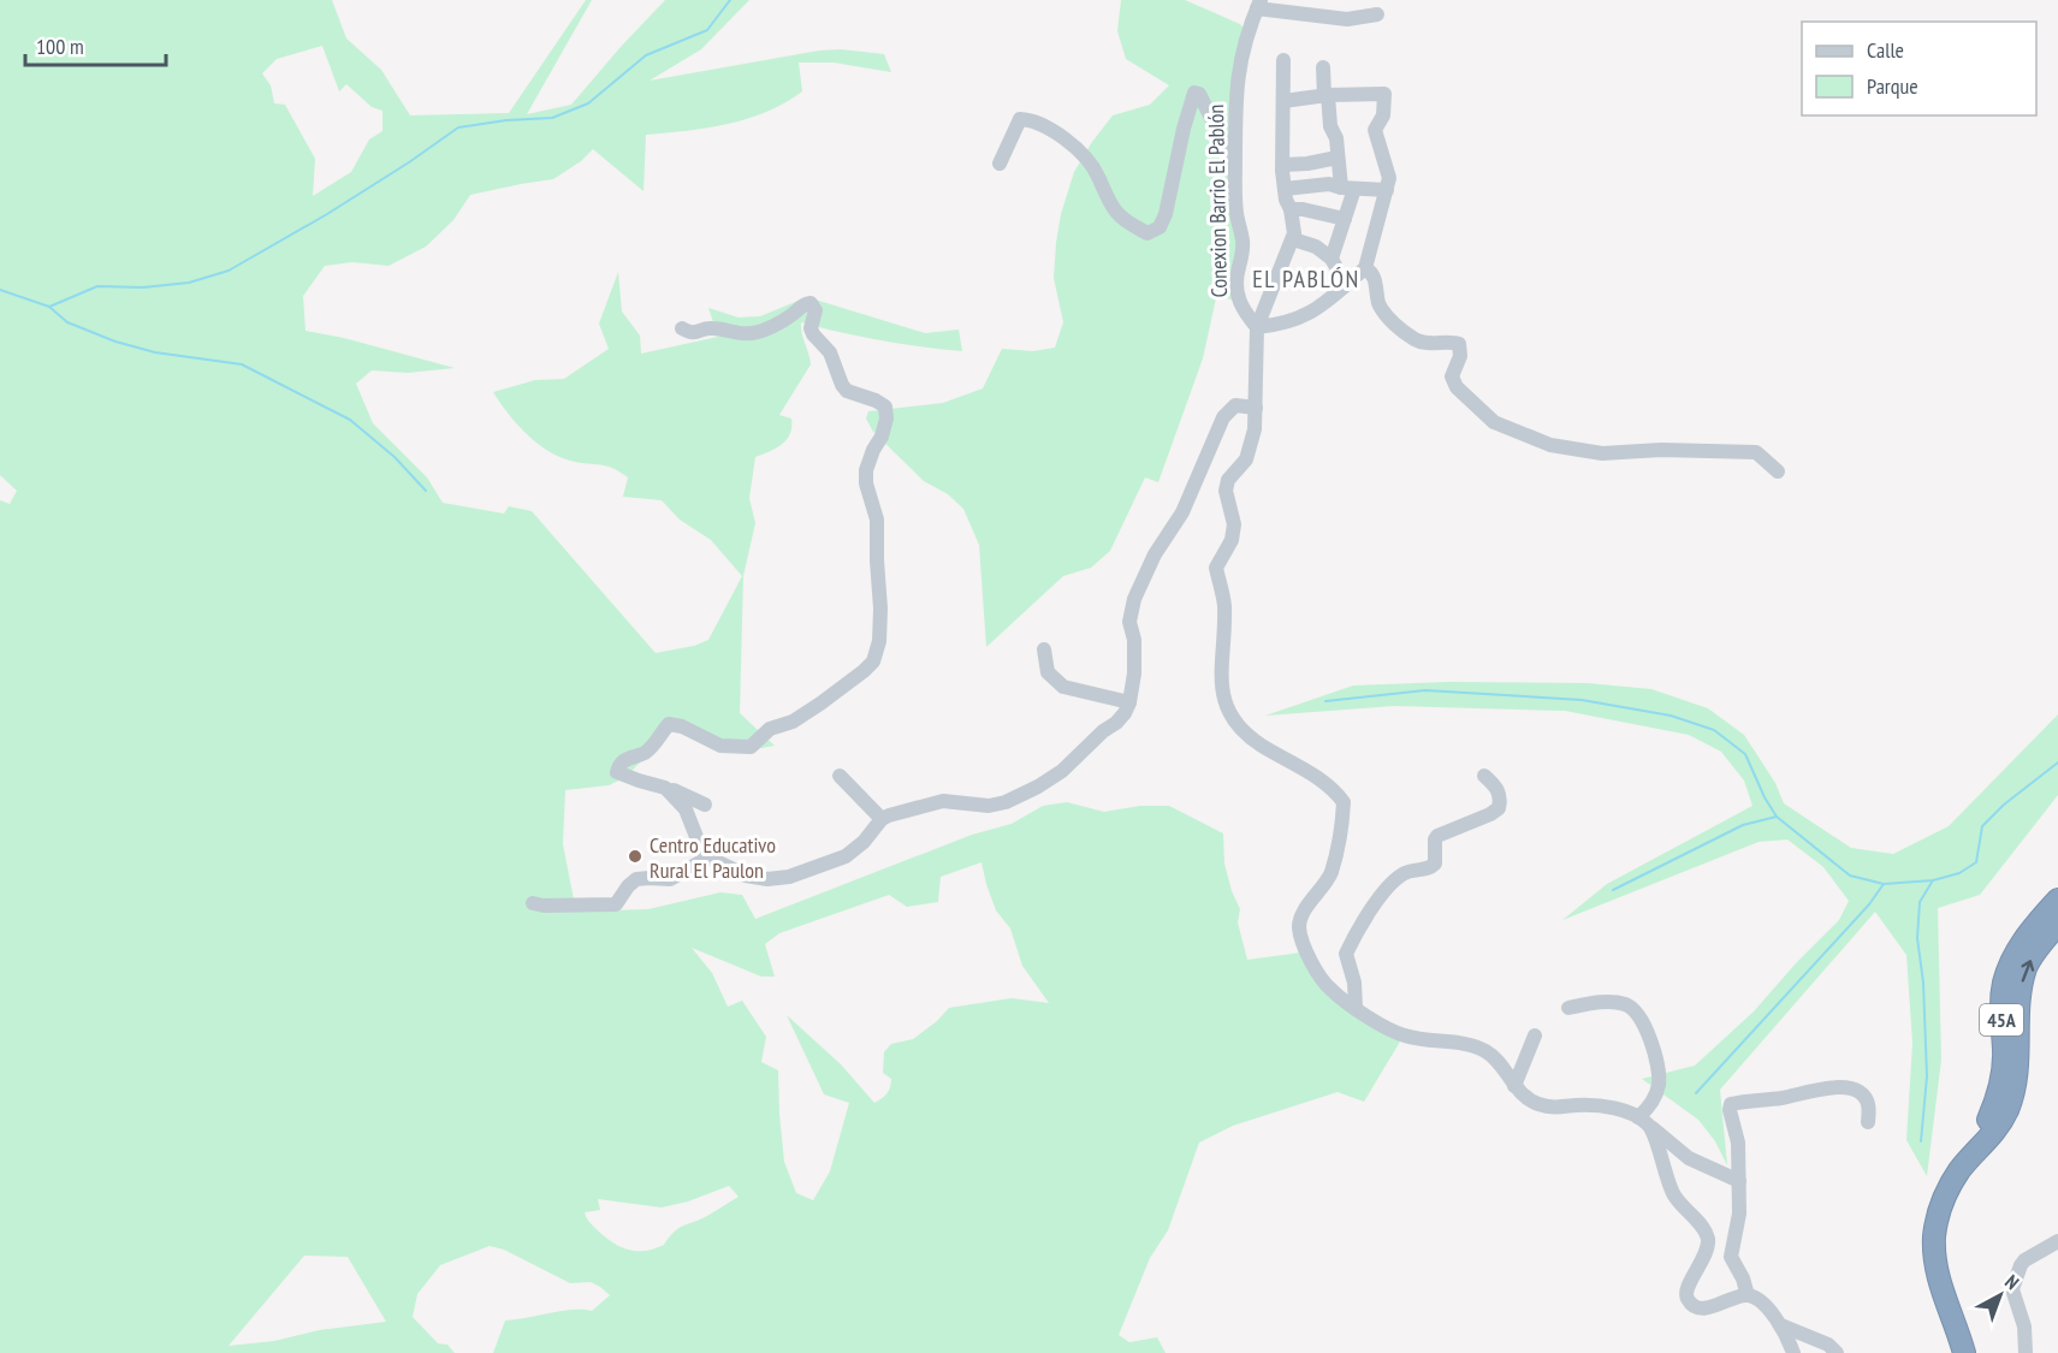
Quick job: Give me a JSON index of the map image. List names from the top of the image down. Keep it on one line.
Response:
{"streets":{"highway":["45A"],"street":["Conexion Barrio El Pablón"]},"districts":["EL PABLÓN"],"places":["Centro Educativo Rural El Paulon"],"legend":["Calle","Parque"],"scale_bar":"100 m","north":"top right"}
